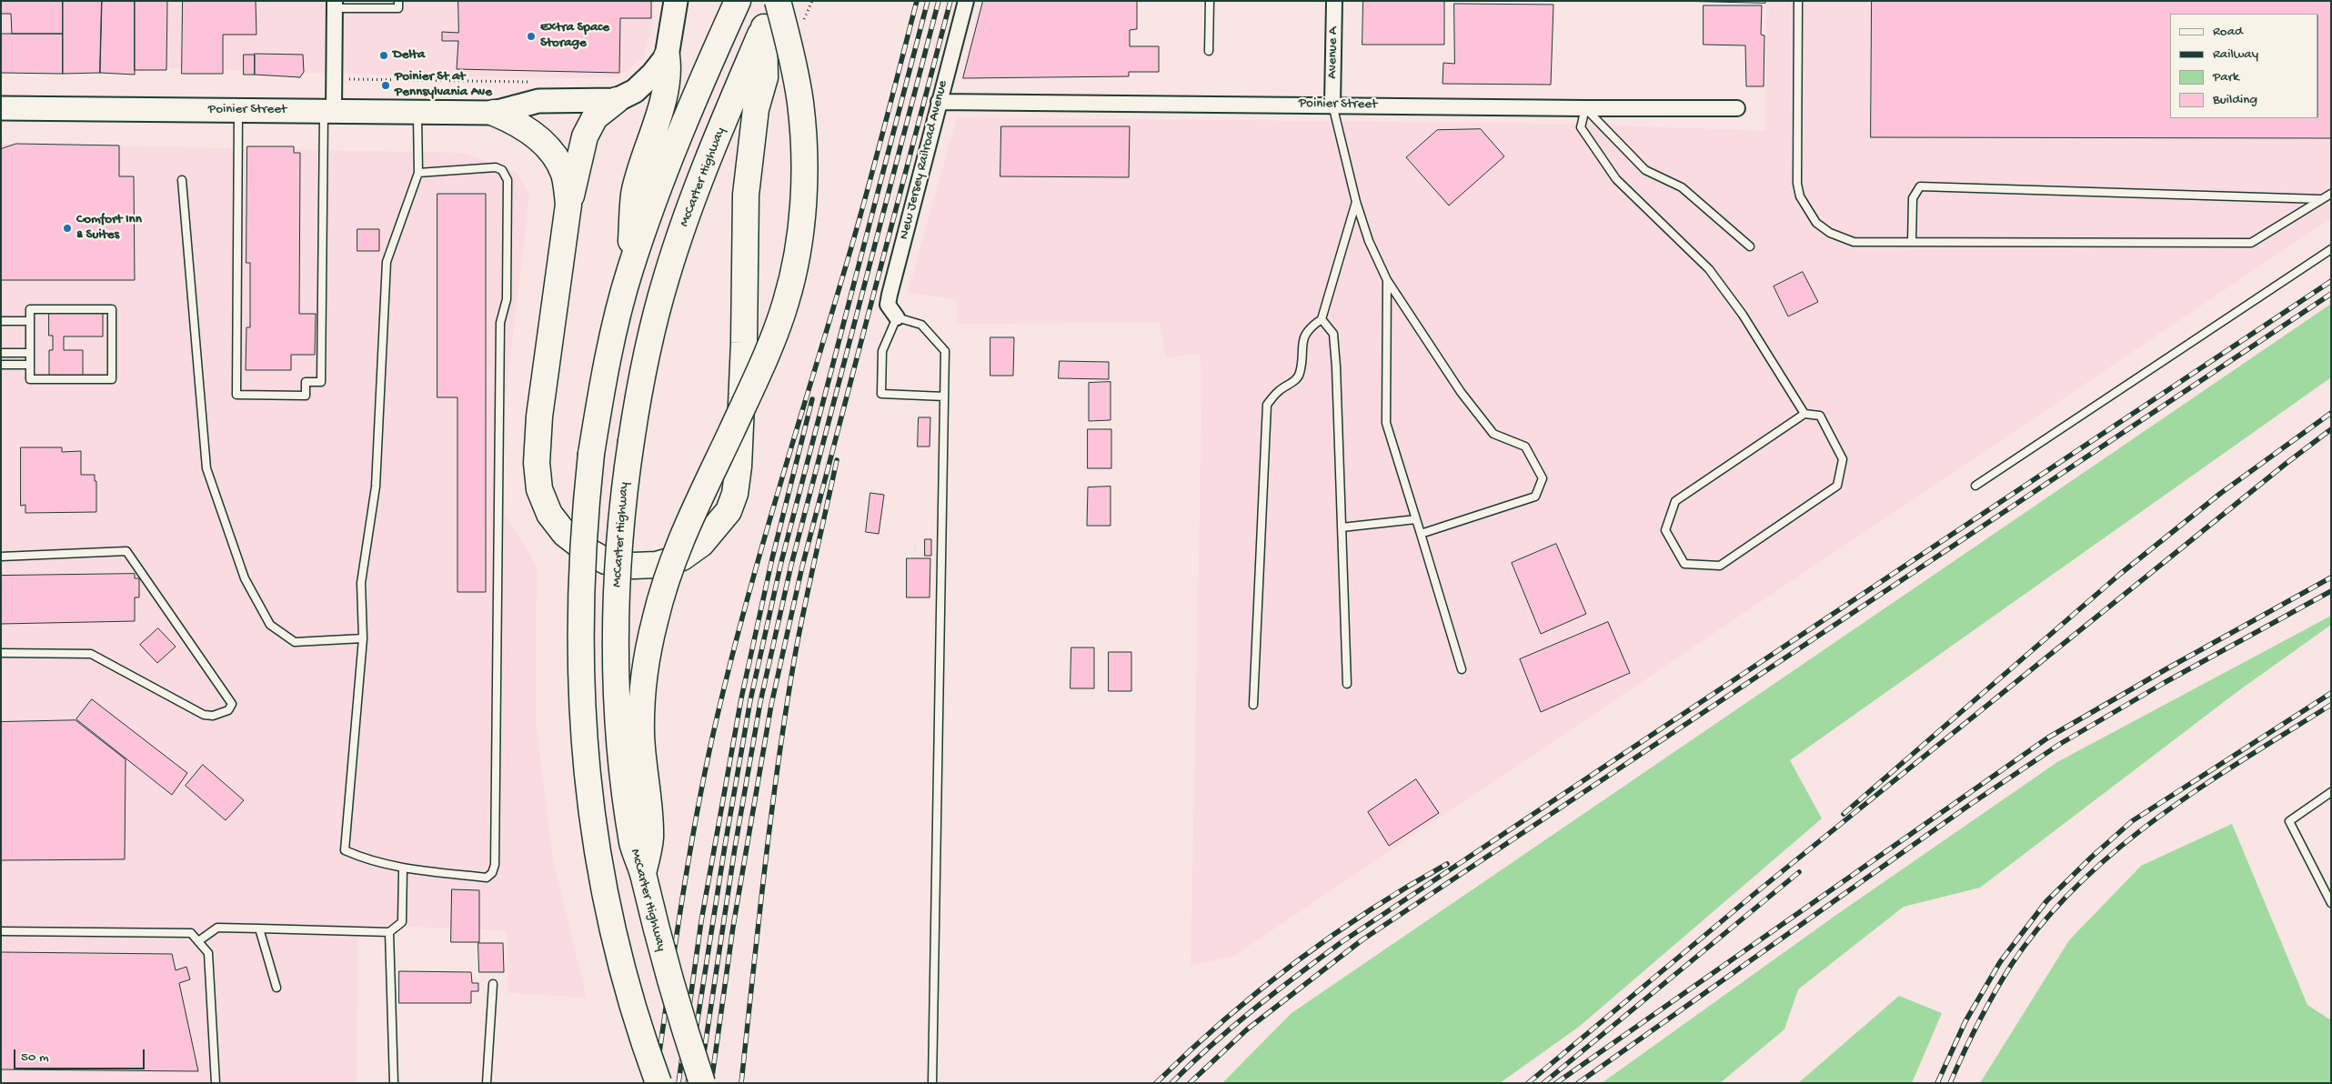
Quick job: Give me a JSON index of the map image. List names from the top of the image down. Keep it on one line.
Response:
{"streets":{"highway":["McCarter Highway"],"main road":["Poinier Street"],"street":["Avenue A","New Jersey Railroad Avenue"]},"crossings":[["Avenue A","Poinier Street"],["Poinier Street","New Jersey Railroad Avenue"]],"places":["Extra Space Storage","Delta","Poinier St at Pennsylvania Ave","Comfort Inn & Suites"],"legend":["Road","Railway","Park","Building"],"scale_bar":"50 m"}
